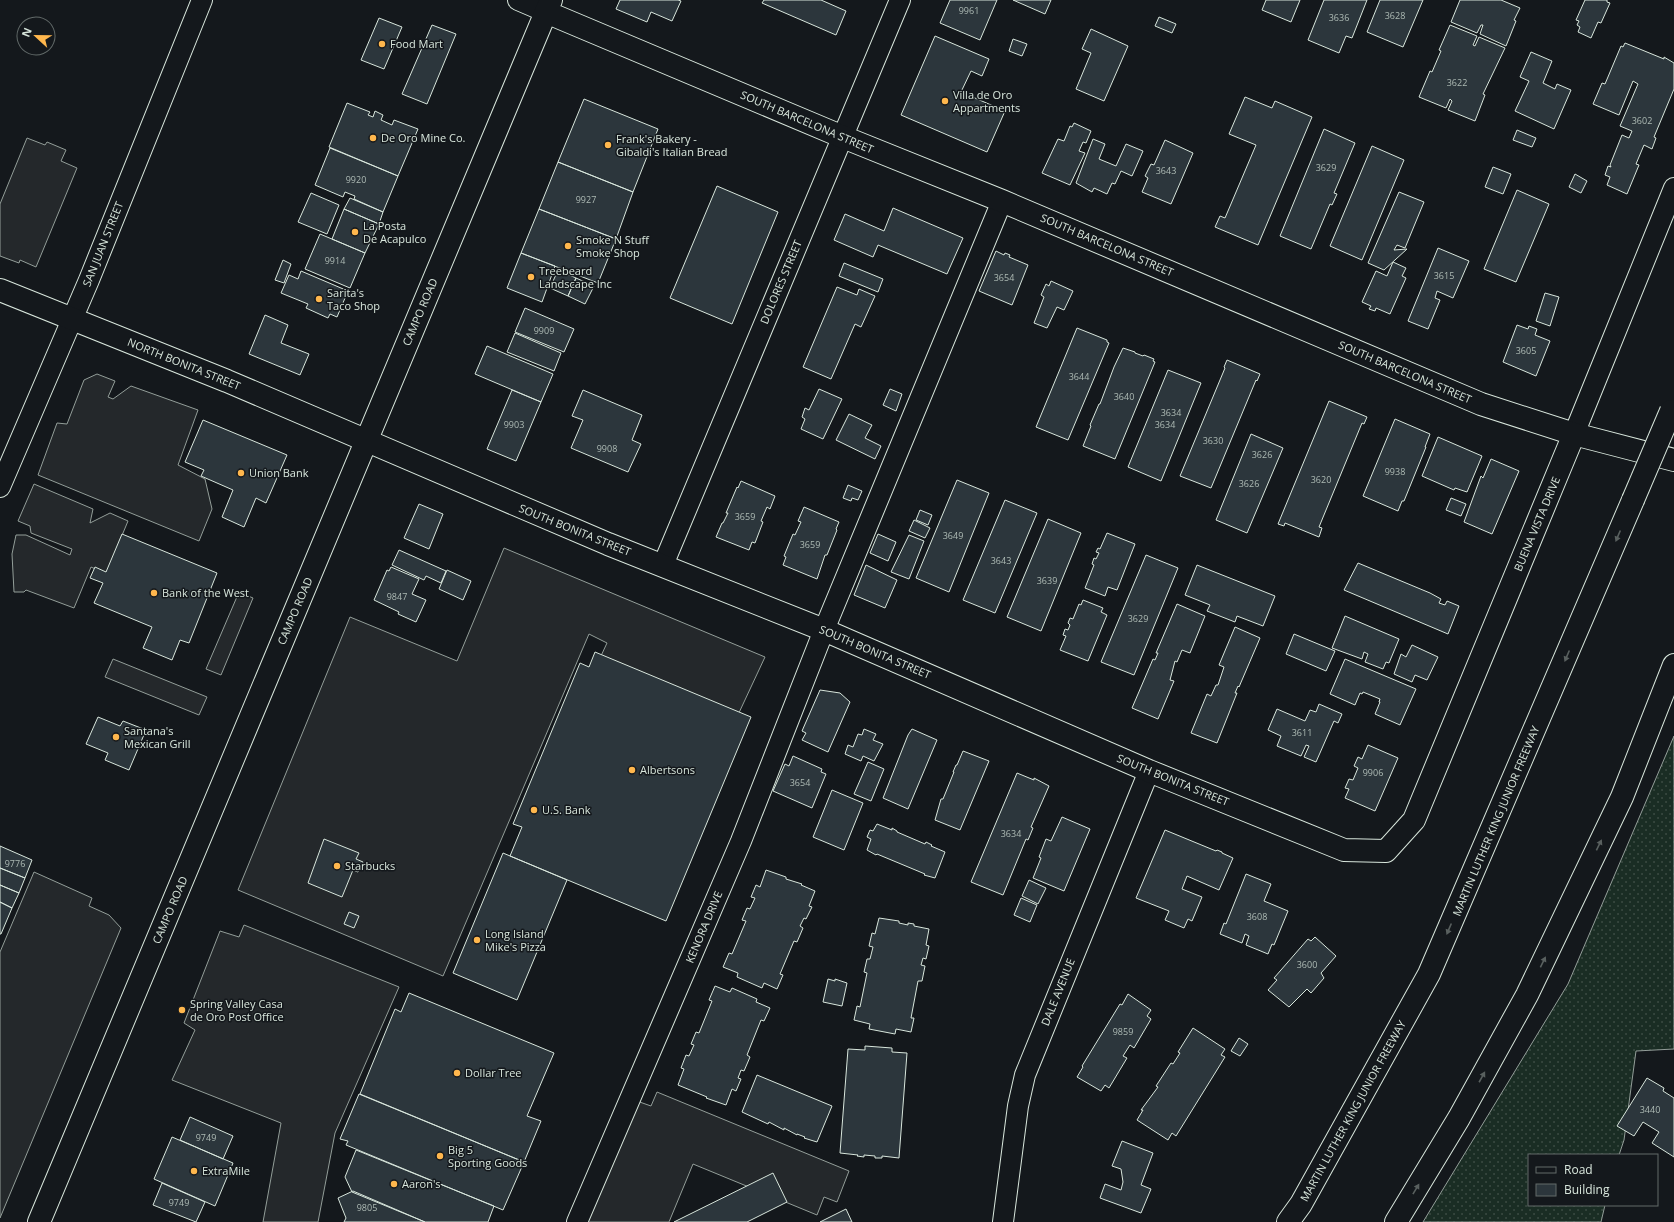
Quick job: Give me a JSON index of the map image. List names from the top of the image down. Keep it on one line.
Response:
{"streets":{"main road":["SOUTH BARCELONA STREET","CAMPO ROAD","NORTH BONITA STREET","BUENA VISTA DRIVE","SOUTH BONITA STREET","MARTIN LUTHER KING JUNIOR FREEWAY"],"street":["SAN JUAN STREET","DOLORES STREET","KENORA DRIVE","DALE AVENUE"]},"crossings":[["SOUTH BARCELONA STREET","DOLORES STREET"],["SOUTH BARCELONA STREET","CAMPO ROAD"],["SOUTH BARCELONA STREET","BUENA VISTA DRIVE"],["SOUTH BARCELONA STREET","KENORA DRIVE"],["SAN JUAN STREET","NORTH BONITA STREET"],["DOLORES STREET","SOUTH BONITA STREET"],["CAMPO ROAD","NORTH BONITA STREET"],["CAMPO ROAD","SOUTH BONITA STREET"],["NORTH BONITA STREET","SOUTH BONITA STREET"],["BUENA VISTA DRIVE","SOUTH BONITA STREET"],["SOUTH BONITA STREET","KENORA DRIVE"],["SOUTH BONITA STREET","DALE AVENUE"]],"places":["Food Mart","Villa de Oro Appartments","De Oro Mine Co.","Frank's Bakery - Gibaldi's Italian Bread","La Posta De Acapulco","Smoke N Stuff Smoke Shop","Treebeard Landscape Inc","Sarita's Taco Shop","Union Bank","Bank of the West","Santana's Mexican Grill","Albertsons","U.S. Bank","Starbucks","Long Island Mike's Pizza","Spring Valley Casa de Oro Post Office","Dollar Tree","Big 5 Sporting Goods","ExtraMile","Aaron's"],"house_numbers":["9961","3628","3636","3622","3602","3629","3643","9920","9927","9914","3615","3654","9909","3605","3644","3640","3634","9903","3634","3630","9908","3626","9938","3620","3626","3659","3649","3659","3643","3639","9847","3629","3611","9906","3654","3634","9776","3608","3600","9859","3440","9749","9749","9805"],"legend":["Road","Building"],"north":"left"}
